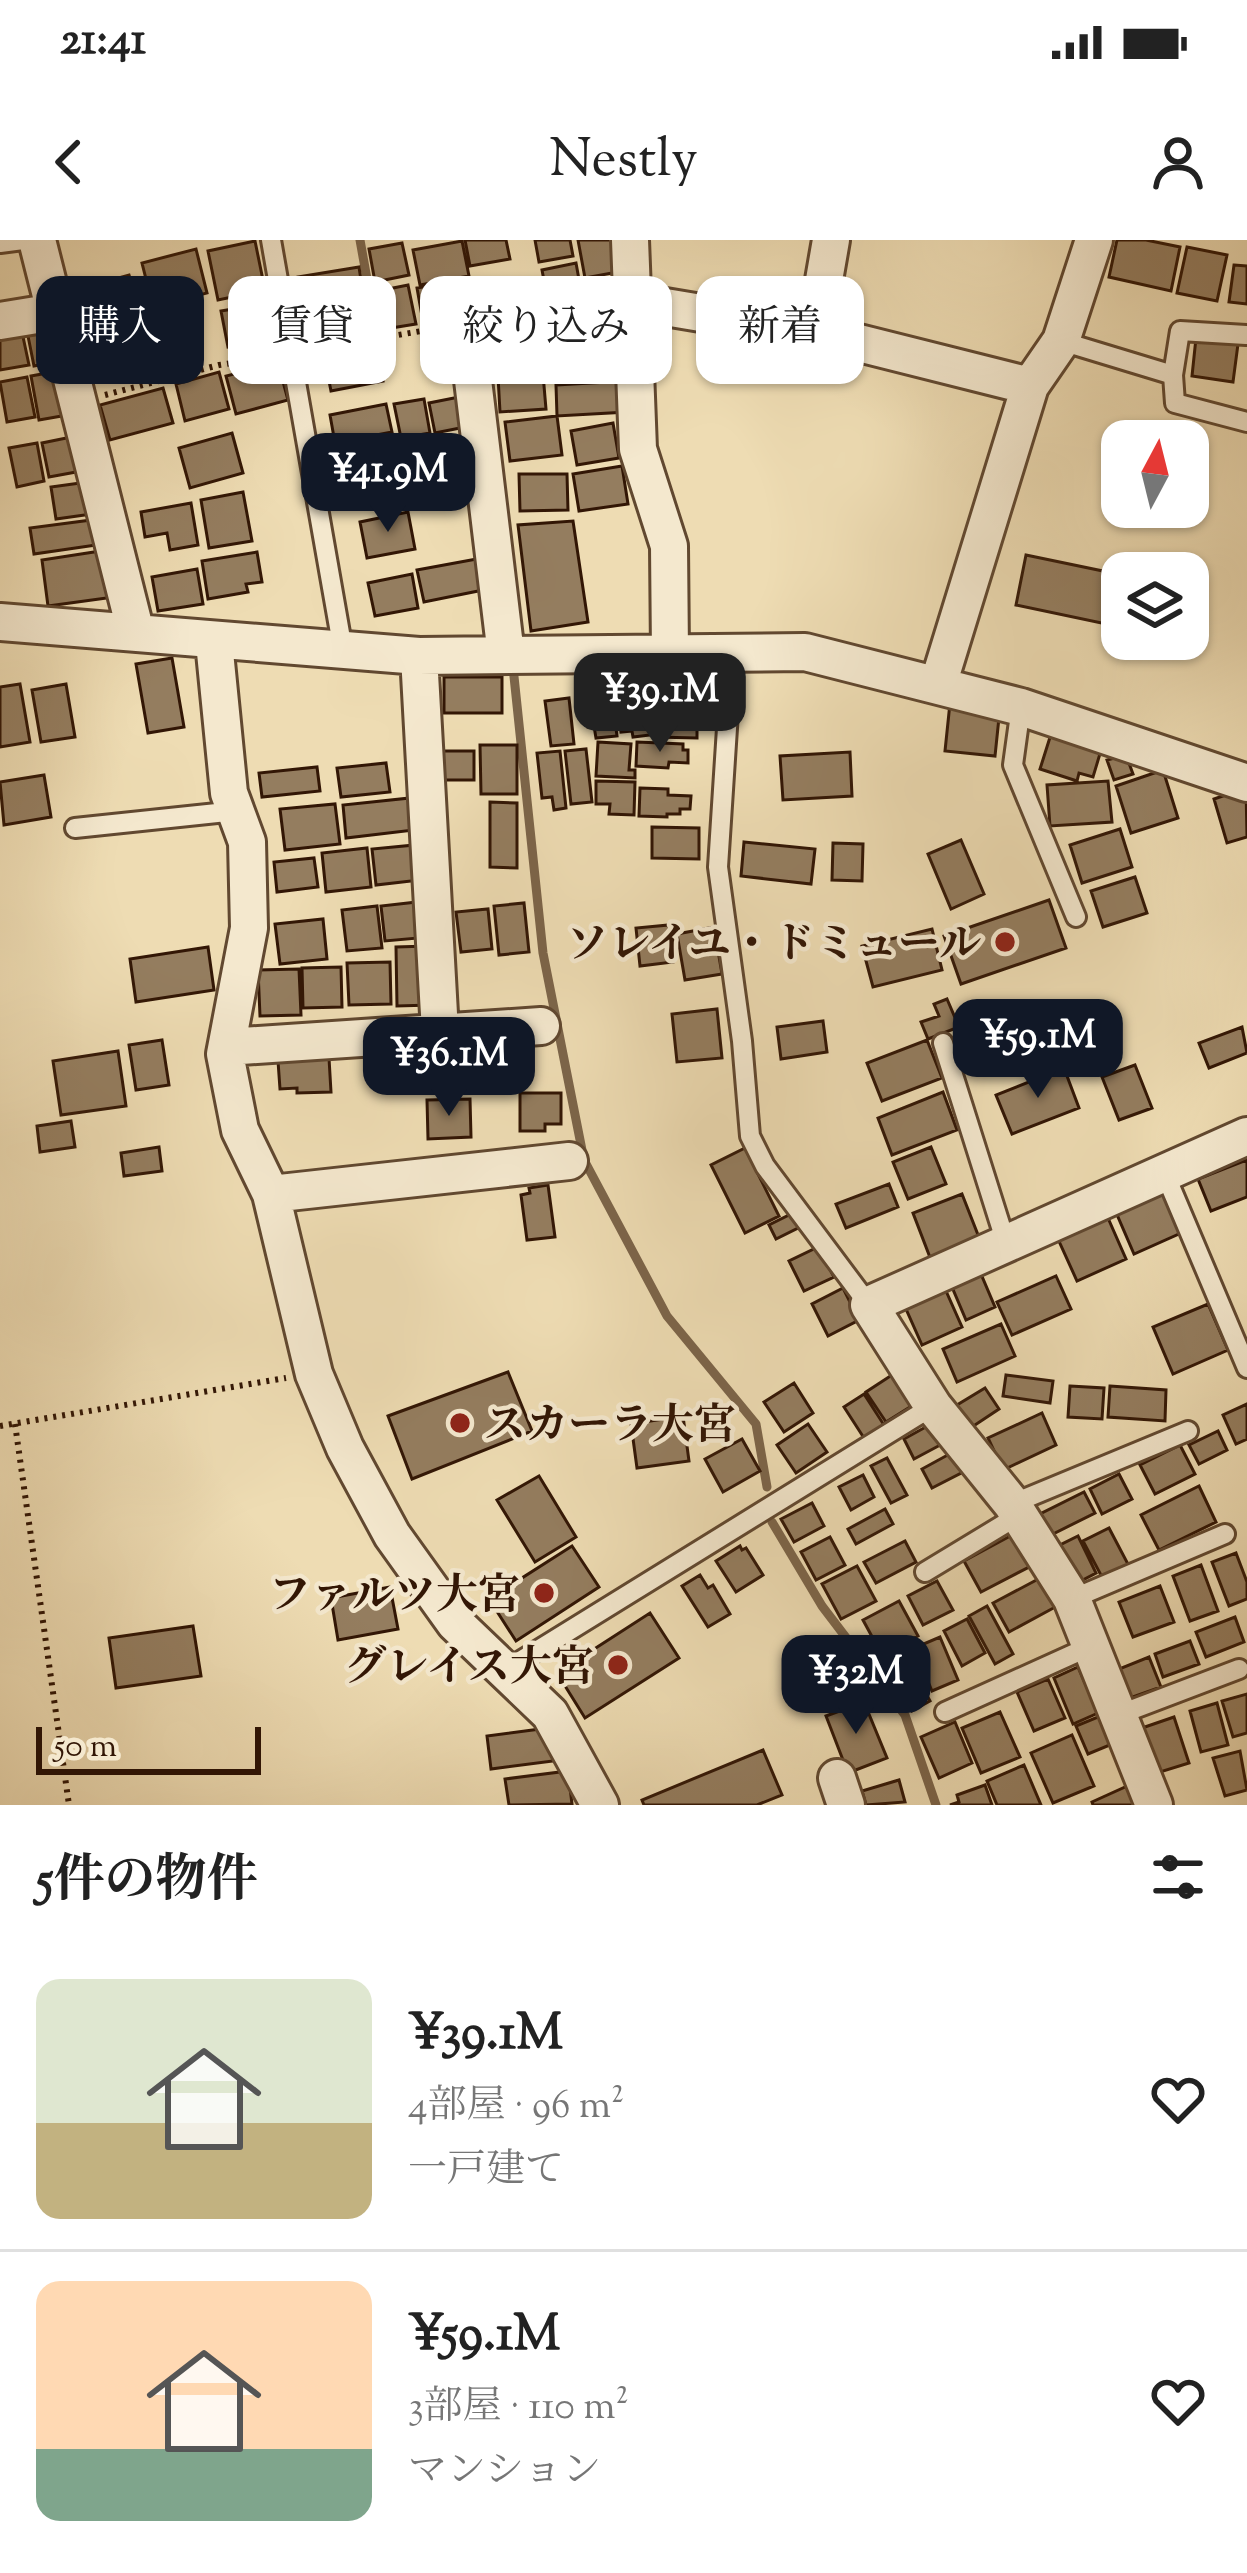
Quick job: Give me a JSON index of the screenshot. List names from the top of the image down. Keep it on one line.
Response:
{"places":["ソレイユ・ドミュール","スカーラ大宮","ファルツ大宮","グレイス大宮"],"scale_bar":"50 m","north":"top","page":{"status":"21:41","header":"Nestly","chip":["購入","賃貸","絞り込み","新着"],"price":["¥41.9M","¥39.1M","¥59.1M","¥36.1M","¥32M"],"scale":"50 m","heading":"5件の物件","list":[{"name":"¥39.1M","note":"4部屋 · 96 m² · 一戸建て"},{"name":"¥59.1M","note":"3部屋 · 110 m² · マンション"}]}}
